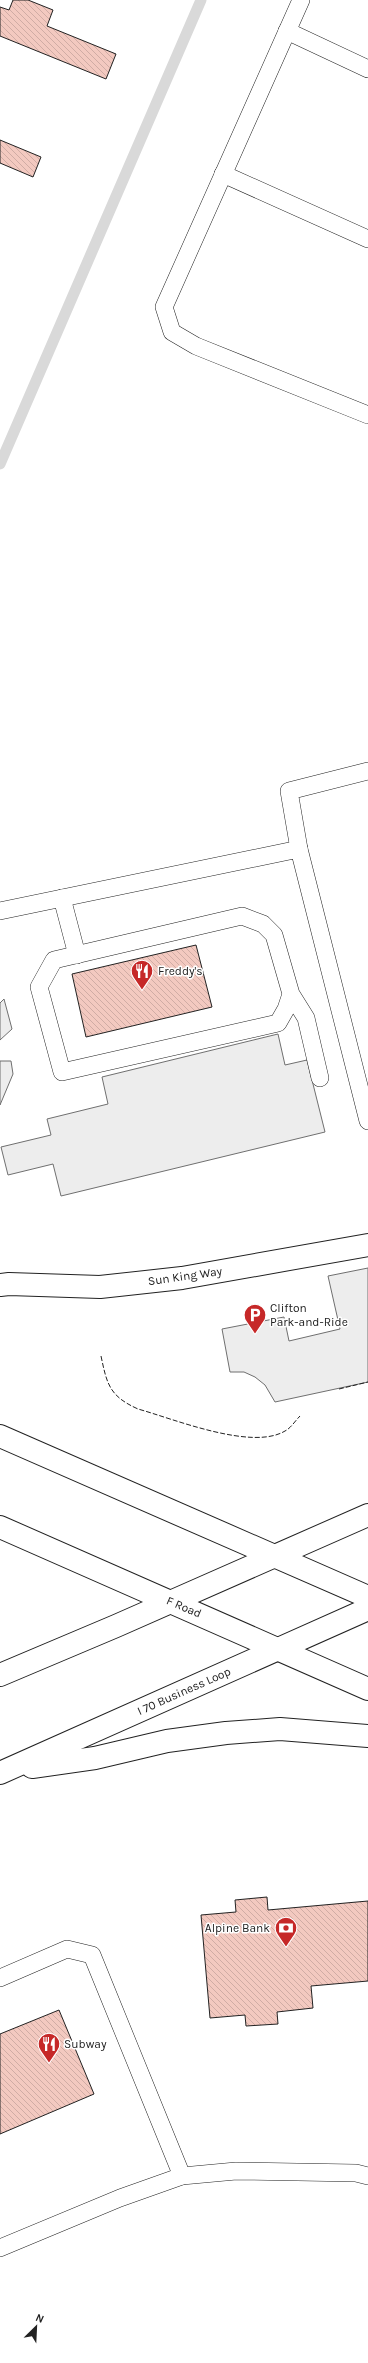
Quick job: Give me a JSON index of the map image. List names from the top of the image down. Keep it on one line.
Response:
{"streets":{"main road":["Sun King Way","F Road","I 70 Business Loop"]},"crossings":[["F Road","I 70 Business Loop"]],"places":{"restaurant":["Freddy's","Subway"],"parking":["Clifton Park-and-Ride"],"bank":["Alpine Bank"]},"north":"top right"}
